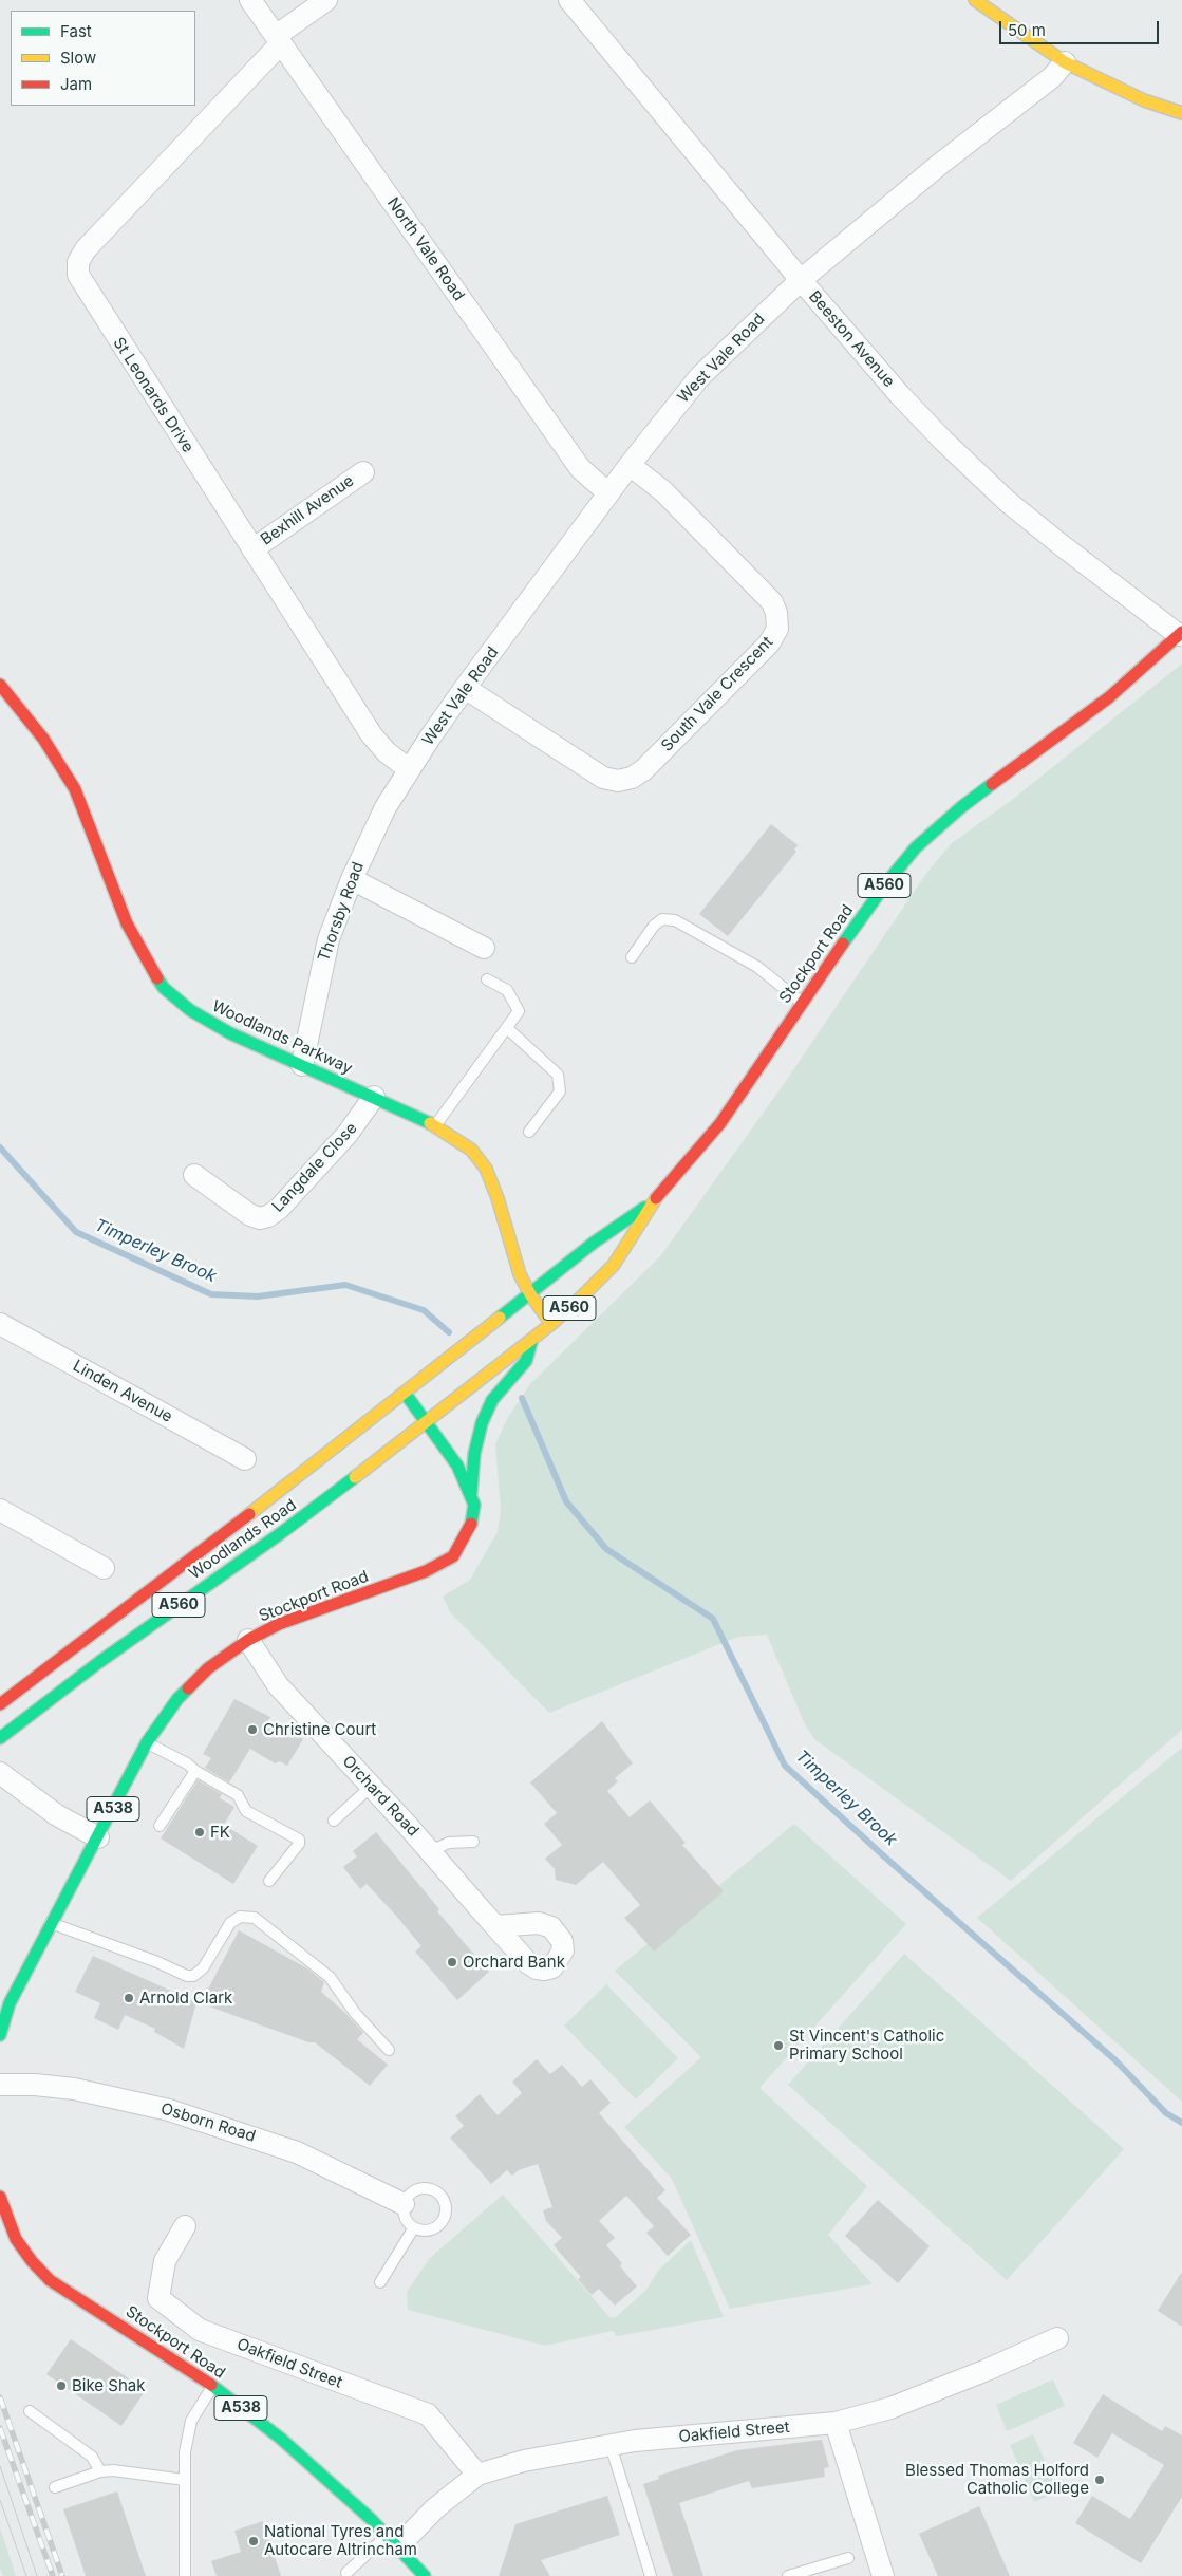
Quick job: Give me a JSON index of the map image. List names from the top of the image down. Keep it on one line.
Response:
{"streets":{"main road":["A560","Stockport Road","Woodlands Parkway","Woodlands Road","A538"],"street":["North Vale Road","Beeston Avenue","West Vale Road","St Leonards Drive","Bexhill Avenue","South Vale Crescent","Thorsby Road","Langdale Close","Linden Avenue","Orchard Road","Osborn Road","Oakfield Street"]},"crossings":[["North Vale Road","West Vale Road"],["North Vale Road","St Leonards Drive"],["Beeston Avenue","West Vale Road"],["Beeston Avenue","Stockport Road"],["West Vale Road","St Leonards Drive"],["West Vale Road","South Vale Crescent"],["West Vale Road","Thorsby Road"],["St Leonards Drive","Bexhill Avenue"],["St Leonards Drive","Thorsby Road"],["Thorsby Road","Woodlands Parkway"],["Stockport Road","Woodlands Parkway"],["Stockport Road","Woodlands Road"],["Stockport Road","Orchard Road"],["Stockport Road","A538"],["Stockport Road","Oakfield Street"],["Woodlands Parkway","Langdale Close"],["A538","Oakfield Street"]],"water":["Timperley Brook"],"places":["Christine Court","FK","Orchard Bank","Arnold Clark","St Vincent's Catholic Primary School","Bike Shak","Blessed Thomas Holford Catholic College","National Tyres and Autocare Altrincham"],"legend":["Fast","Slow","Jam"],"scale_bar":"50 m"}
